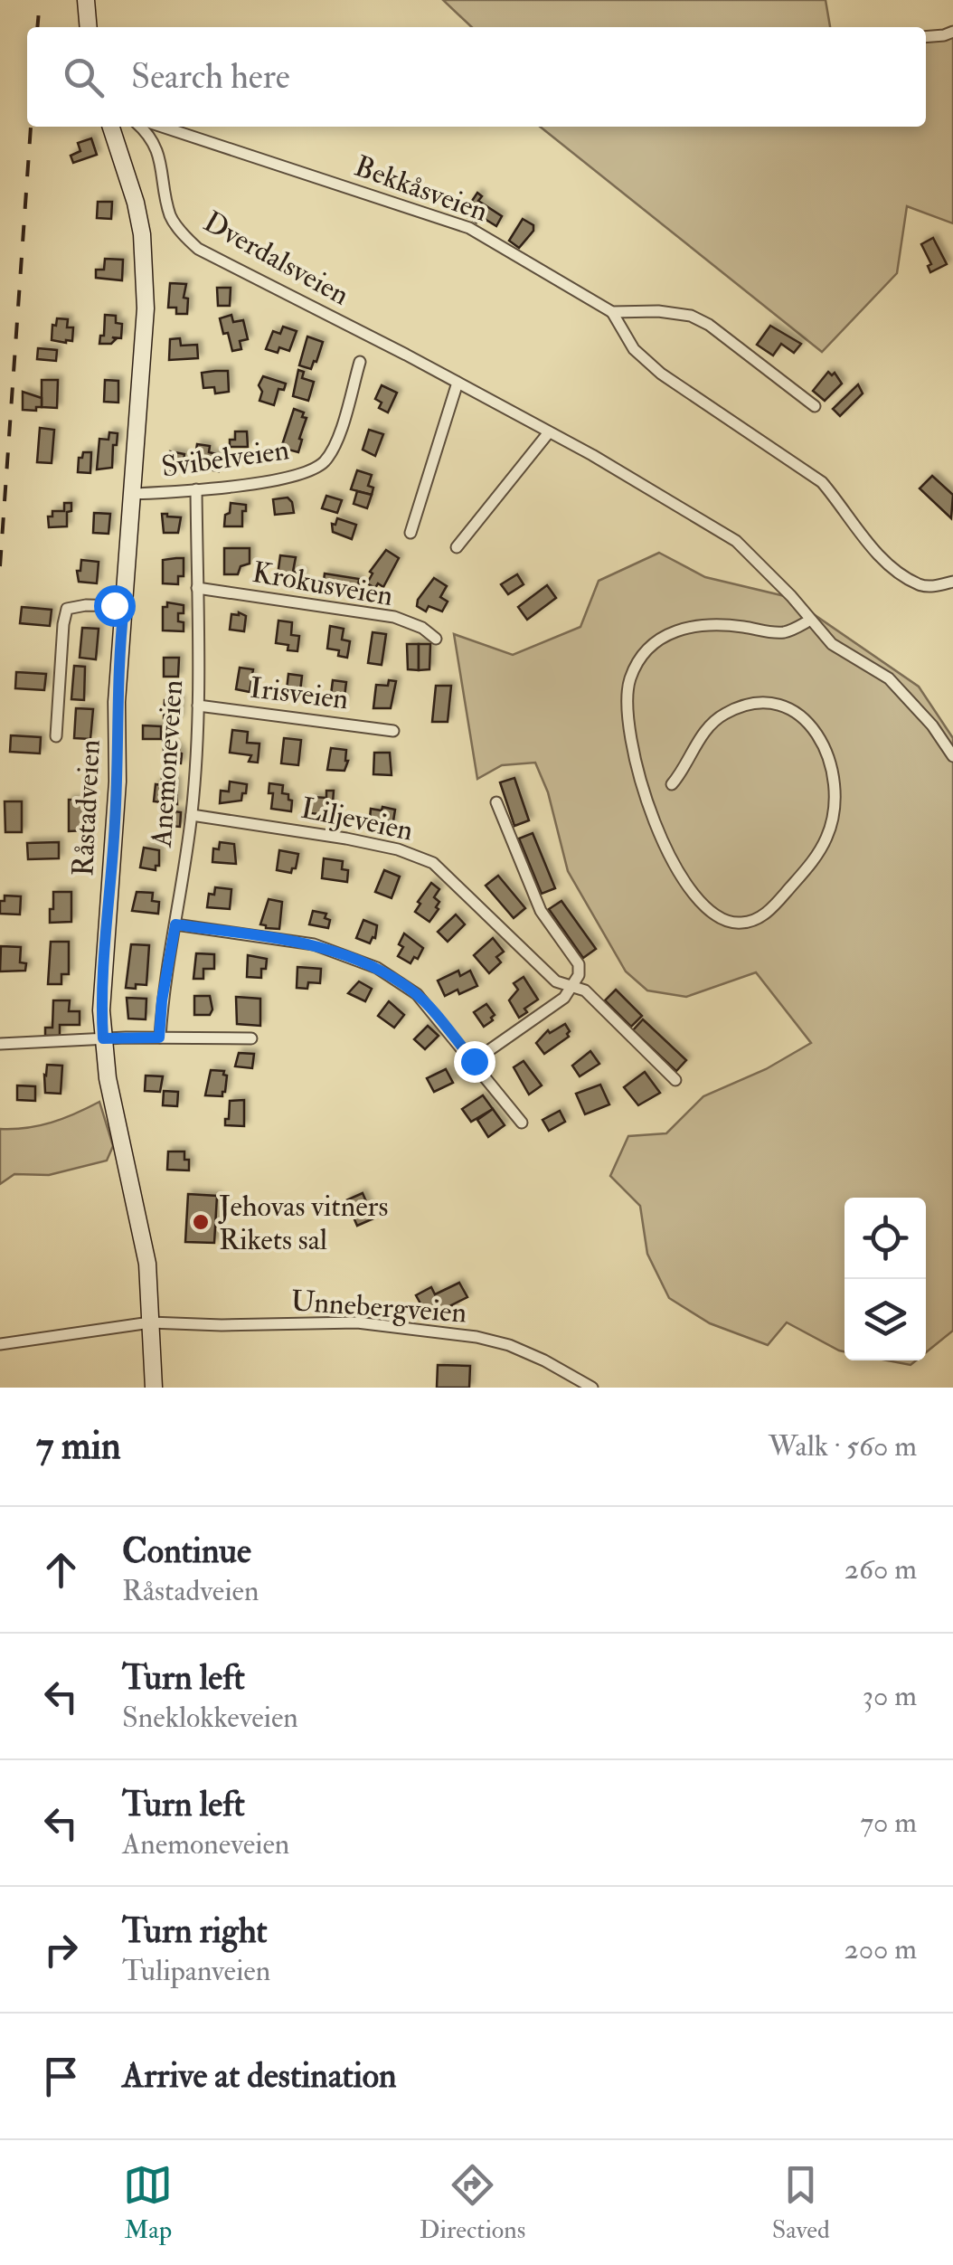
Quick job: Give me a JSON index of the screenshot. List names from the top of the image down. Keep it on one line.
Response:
{"streets":{"main road":["Råstadveien"],"street":["Bekkåsveien","Dverdalsveien","Svibelveien","Krokusveien","Irisveien","Anemoneveien","Liljeveien","Unnebergveien"]},"crossings":[["Svibelveien","Anemoneveien"],["Svibelveien","Råstadveien"],["Krokusveien","Anemoneveien"],["Irisveien","Anemoneveien"],["Anemoneveien","Liljeveien"],["Råstadveien","Unnebergveien"]],"places":["Jehovas vitners Rikets sal"],"page":{"search":"Search here","heading":["7 min","Walk · 560 m"],"list":[["Continue","Råstadveien","260 m"],["Turn left","Sneklokkeveien","30 m"],["Turn left","Anemoneveien","70 m"],["Turn right","Tulipanveien","200 m"],"Arrive at destination"],"nav":["Map","Directions","Saved"]}}
